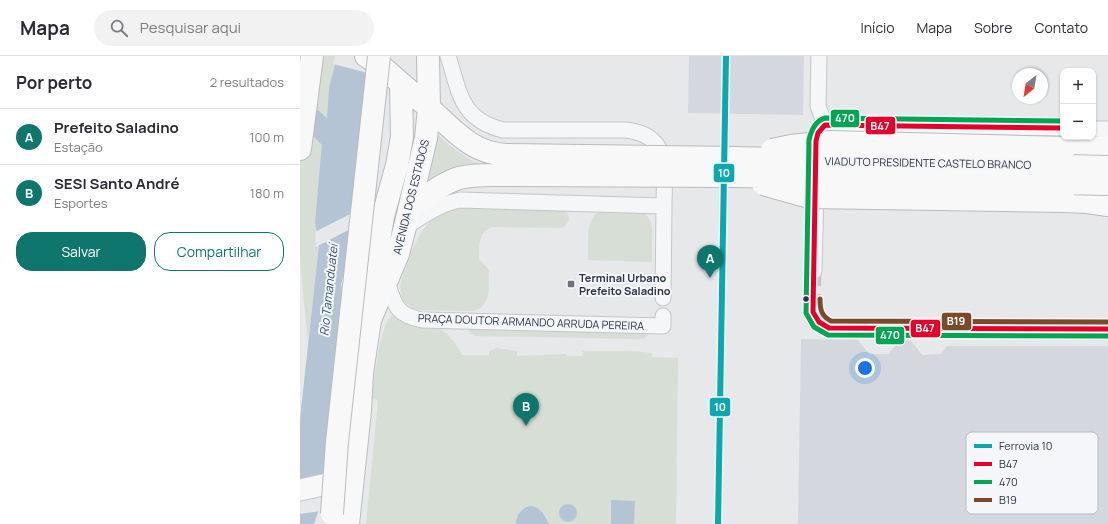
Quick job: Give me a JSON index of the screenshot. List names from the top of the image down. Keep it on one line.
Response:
{"streets":{"highway":["VIADUTO PRESIDENTE CASTELO BRANCO","AVENIDA DOS ESTADOS"],"street":["PRAÇA DOUTOR ARMANDO ARRUDA PEREIRA"]},"crossings":[["VIADUTO PRESIDENTE CASTELO BRANCO","AVENIDA DOS ESTADOS"],["AVENIDA DOS ESTADOS","PRAÇA DOUTOR ARMANDO ARRUDA PEREIRA"]],"water":["Rio Tamanduateí"],"places":{"transit":["Terminal Urbano Prefeito Saladino"]},"lines":["rail line 10","transit line 470","transit line B47","transit line B19"],"legend":["Ferrovia 10","B47","470","B19"],"north":"bottom left","page":{"header":"Mapa","search":"Pesquisar aqui","nav":["Início","Mapa","Sobre","Contato"],"heading":["Por perto","2 resultados"],"map_buttons":["+","−"],"list":[{"mark":"A","name":"Prefeito Saladino","note":"Estação","value":"100 m"},{"mark":"B","name":"SESI Santo André","note":"Esportes","value":"180 m"}],"buttons":["Salvar","Compartilhar"],"pins":["A","B"]}}
